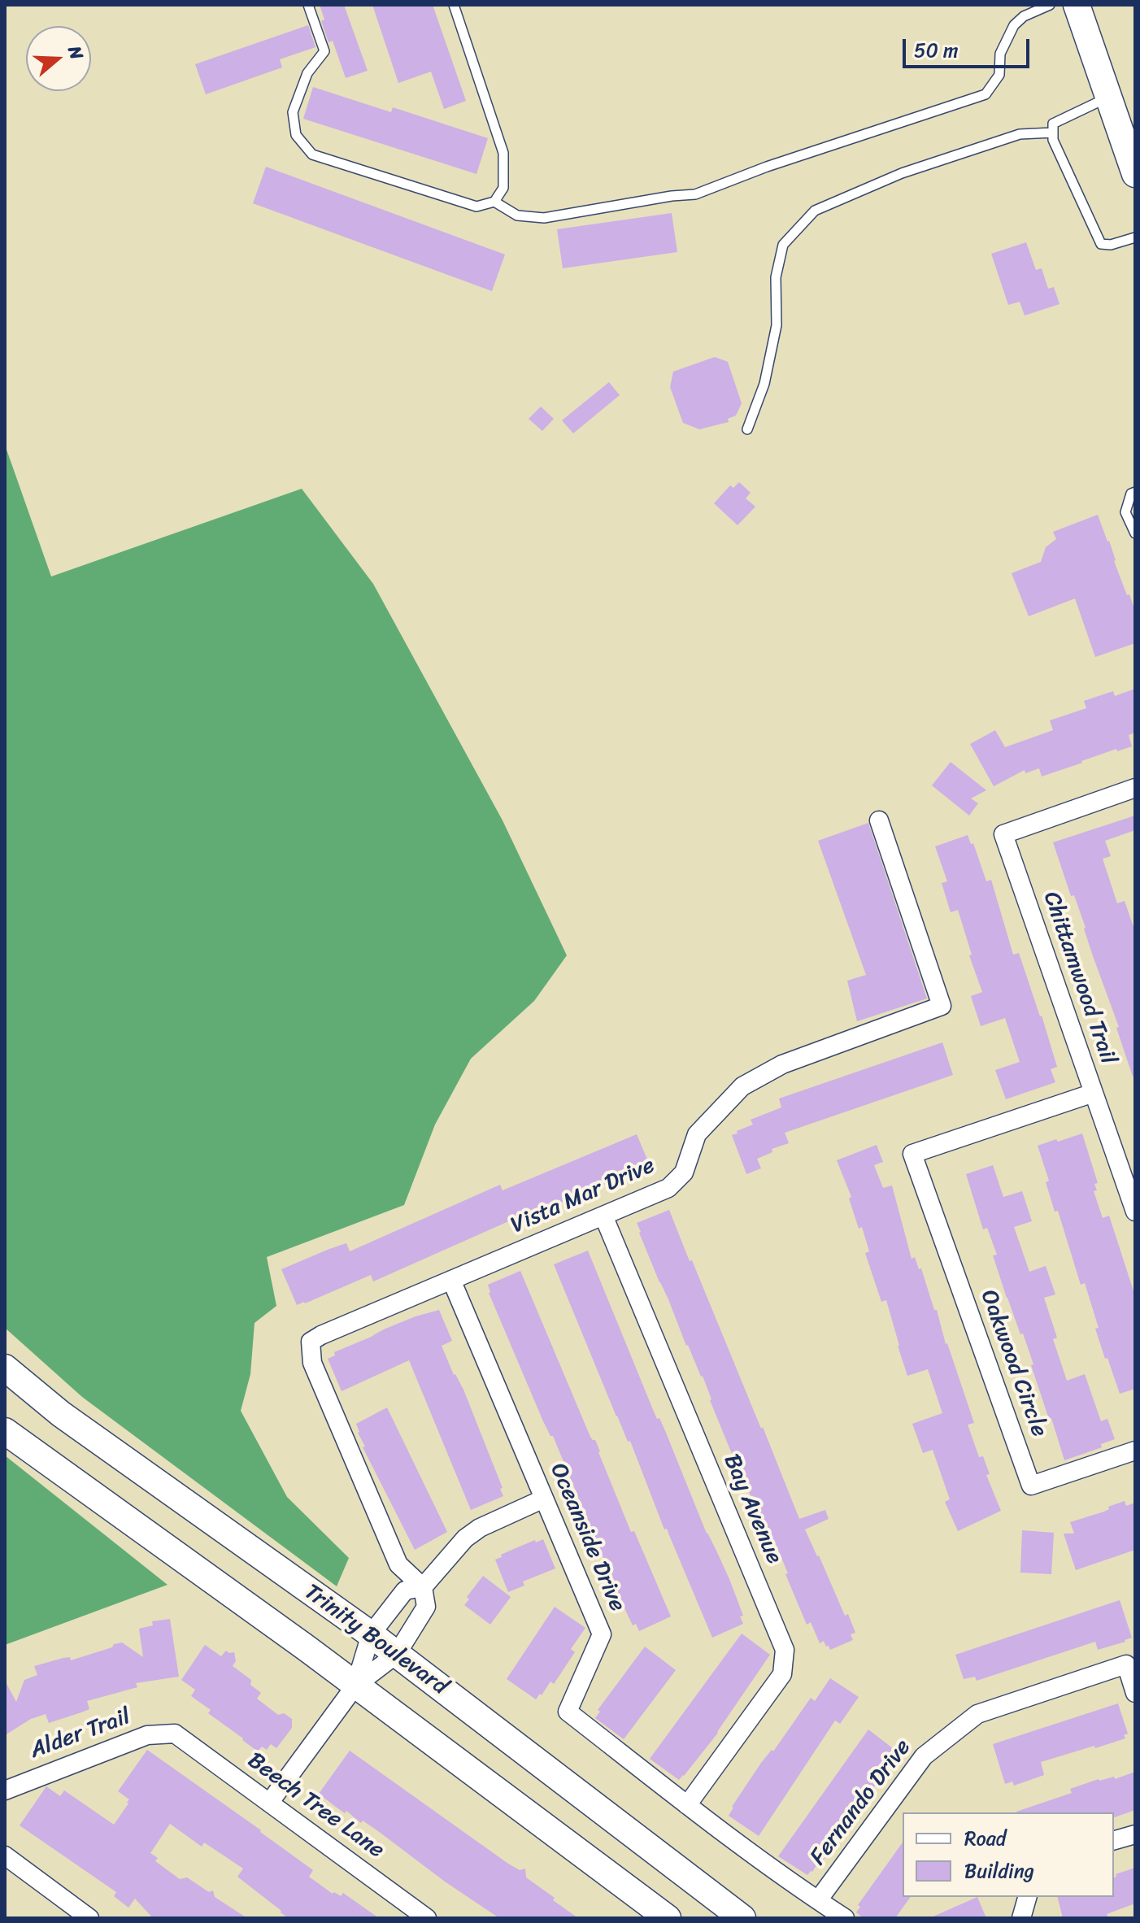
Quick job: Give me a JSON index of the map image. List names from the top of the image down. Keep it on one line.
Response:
{"streets":{"main road":["Trinity Boulevard"],"street":["Chittamwood Trail","Vista Mar Drive","Oakwood Circle","Bay Avenue","Oceanside Drive","Alder Trail","Fernando Drive","Beech Tree Lane"]},"crossings":[["Chittamwood Trail","Oakwood Circle"],["Vista Mar Drive","Bay Avenue"],["Vista Mar Drive","Oceanside Drive"],["Bay Avenue","Oceanside Drive"],["Oceanside Drive","Fernando Drive"],["Alder Trail","Beech Tree Lane"]],"legend":["Road","Building"],"scale_bar":"50 m","north":"right"}
